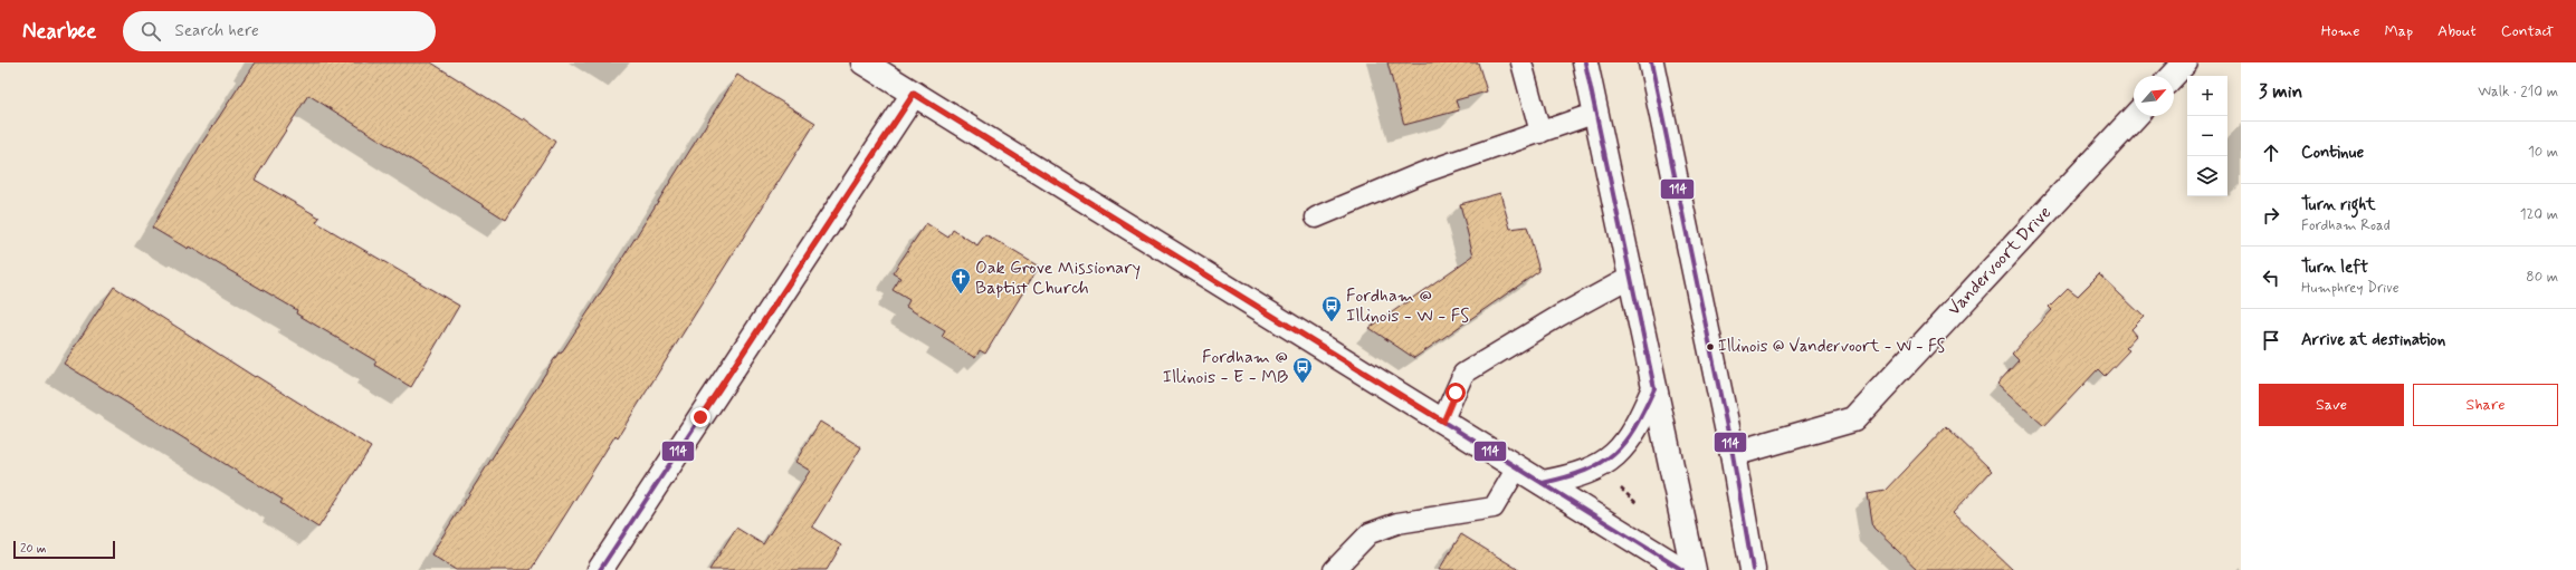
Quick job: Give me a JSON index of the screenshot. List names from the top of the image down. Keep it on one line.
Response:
{"streets":{"street":["Vandervoort Drive"]},"places":{"church":["Oak Grove Missionary Baptist Church"],"bus stop":["Fordham @ Illinois - W - FS","Fordham @ Illinois - E - MB"],"other":["Illinois @ Vandervoort - W - FS"]},"lines":["transit line 114"],"scale_bar":"20 m","north":"top right","page":{"header":"Nearbee","search":"Search here","nav":["Home","Map","About","Contact"],"heading":["3 min","Walk · 210 m"],"map_buttons":["+","−"],"list":[["Continue","10 m"],["Turn right","Fordham Road","120 m"],["Turn left","Humphrey Drive","80 m"],"Arrive at destination"],"buttons":["Save","Share"],"scale":"20 m"}}
